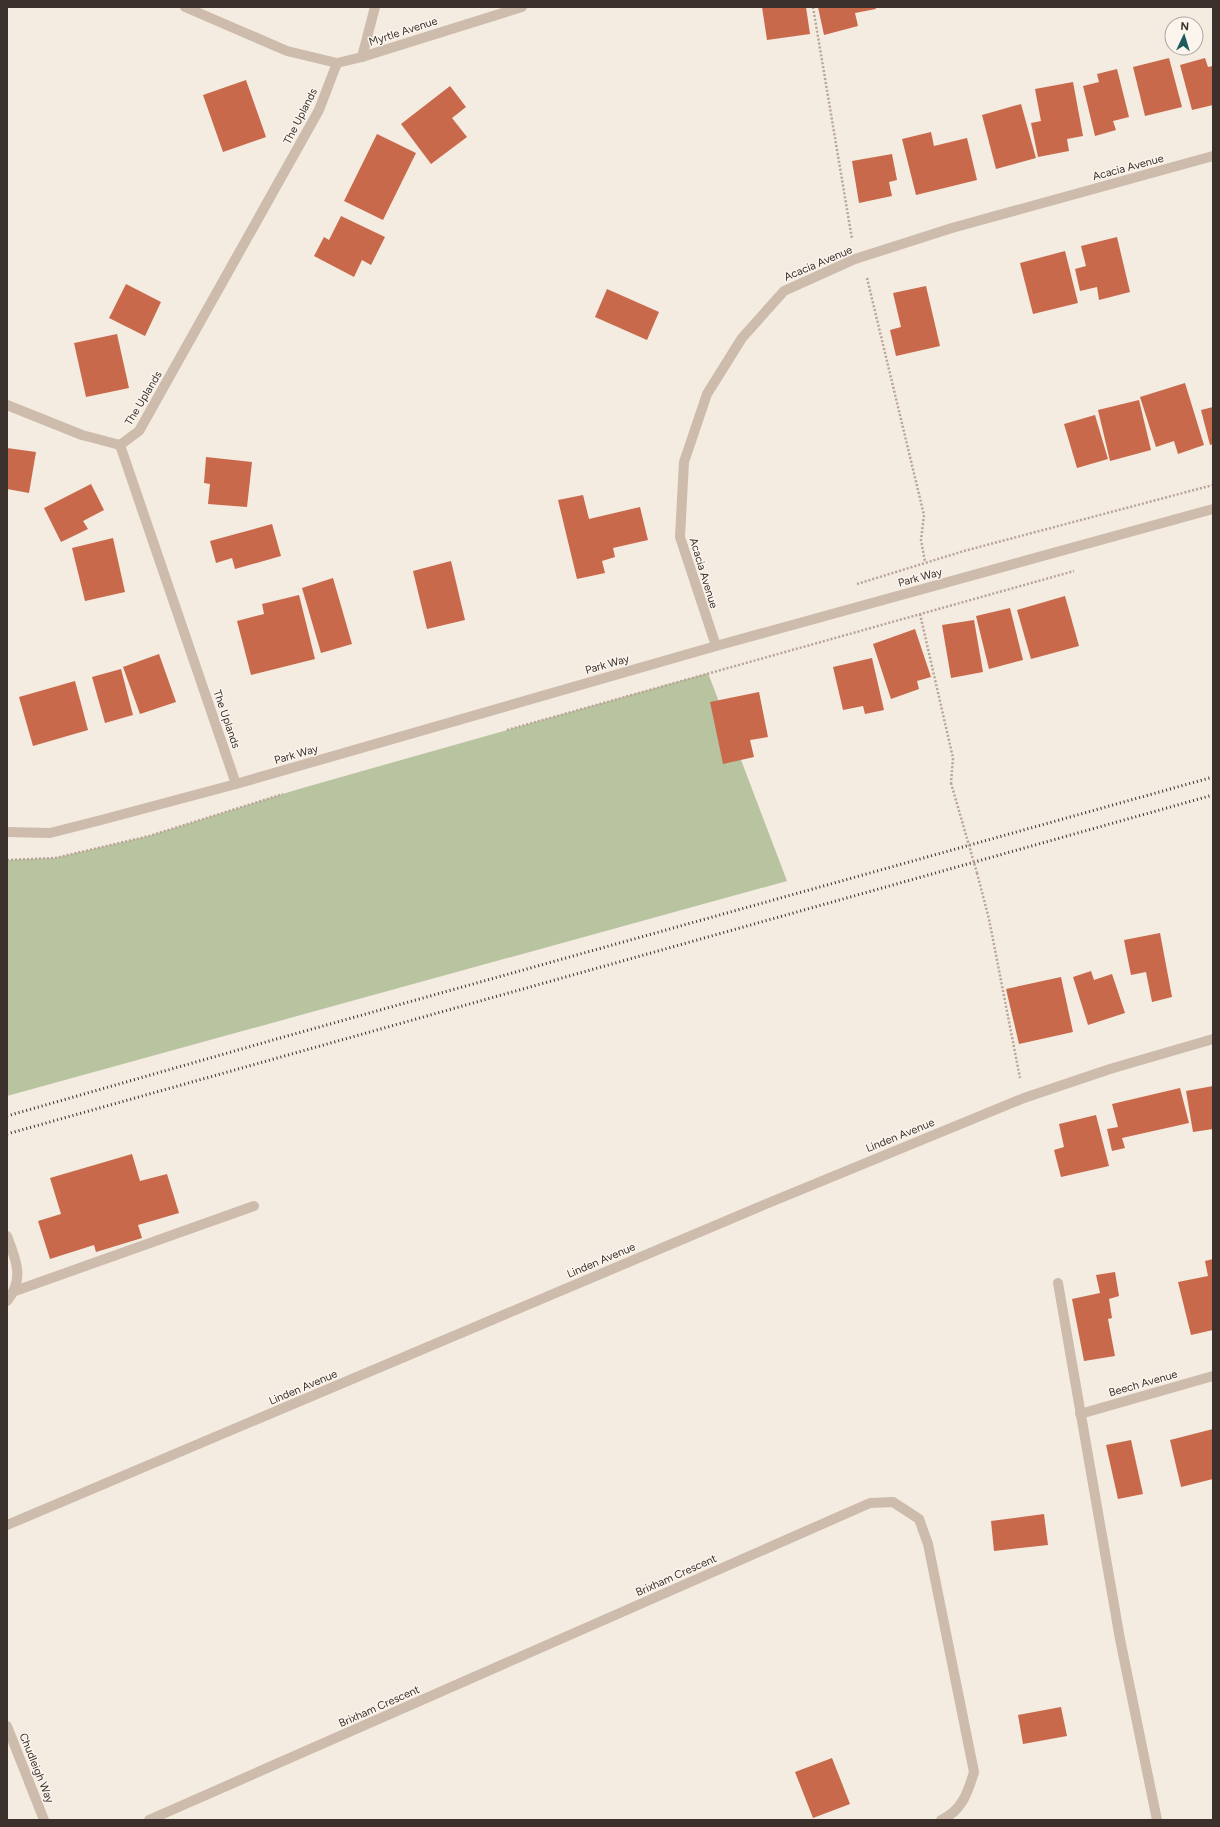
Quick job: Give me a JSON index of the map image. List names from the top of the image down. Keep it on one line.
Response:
{"streets":{"street":["Myrtle Avenue","The Uplands","Acacia Avenue","Park Way","Linden Avenue","Beech Avenue","Brixham Crescent","Chudleigh Way"]},"crossings":[["Myrtle Avenue","The Uplands"],["The Uplands","Park Way"],["Acacia Avenue","Park Way"]],"north":"top"}
